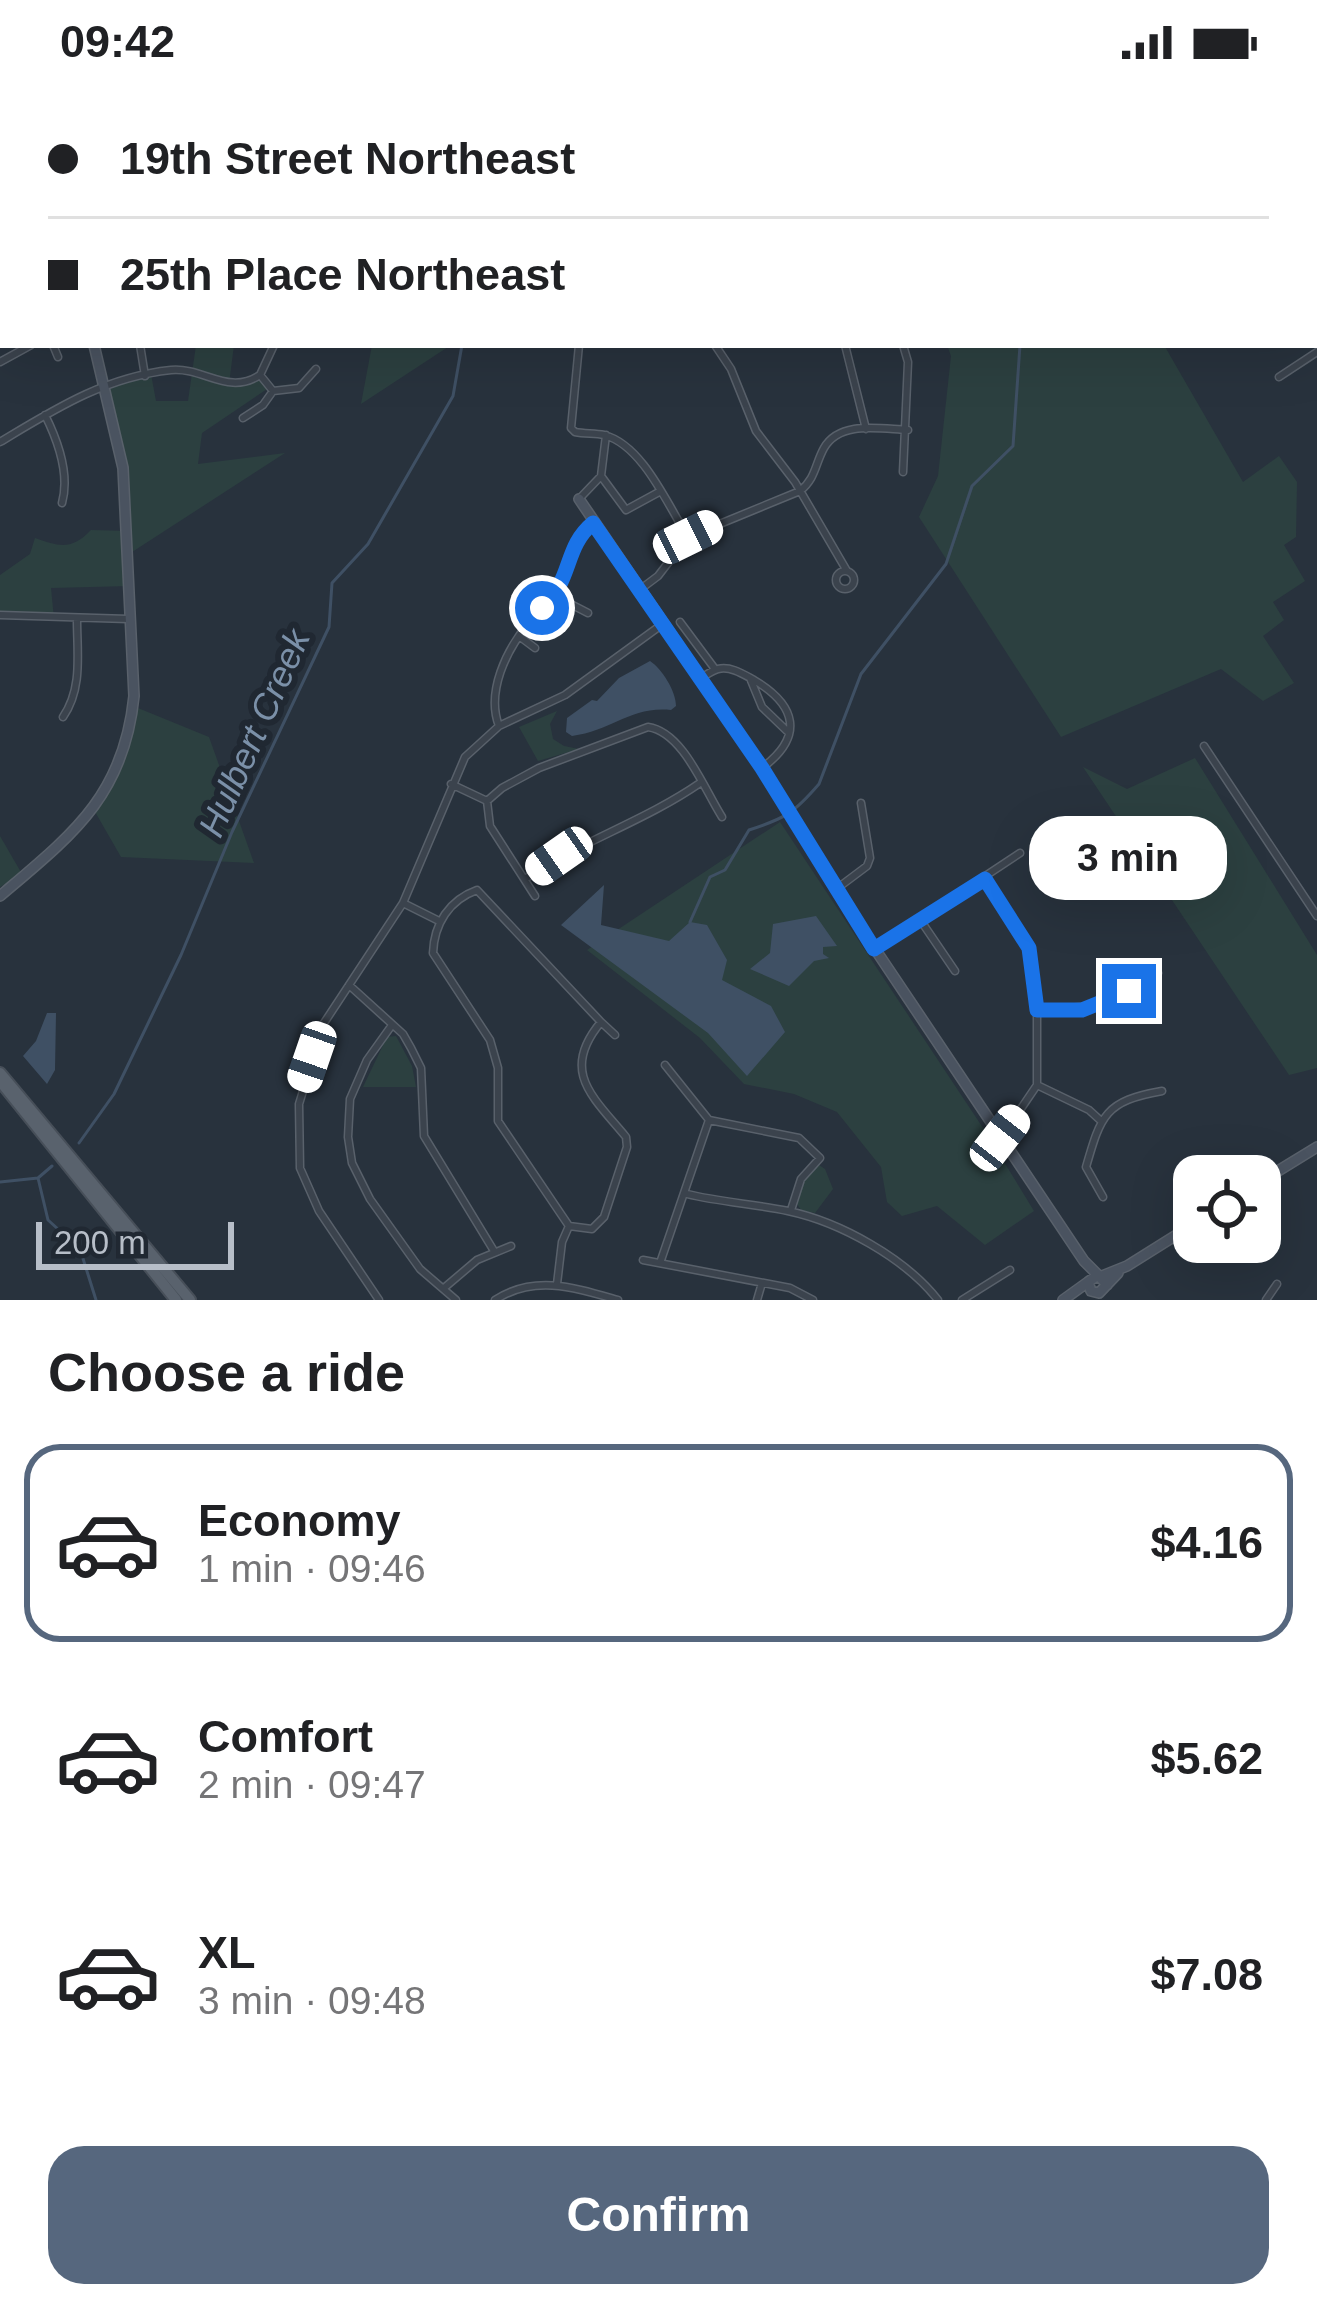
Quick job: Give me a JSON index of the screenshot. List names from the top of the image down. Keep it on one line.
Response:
{"water":["Hulbert Creek"],"scale_bar":"200 m","page":{"status":"09:42","banner":["19th Street Northeast","25th Place Northeast"],"bubble":"3 min","scale":"200 m","heading":"Choose a ride","list":[{"name":"Economy","note":"1 min · 09:46","value":"$4.16"},{"name":"Comfort","note":"2 min · 09:47","value":"$5.62"},{"name":"XL","note":"3 min · 09:48","value":"$7.08"}],"buttons":"Confirm"}}
